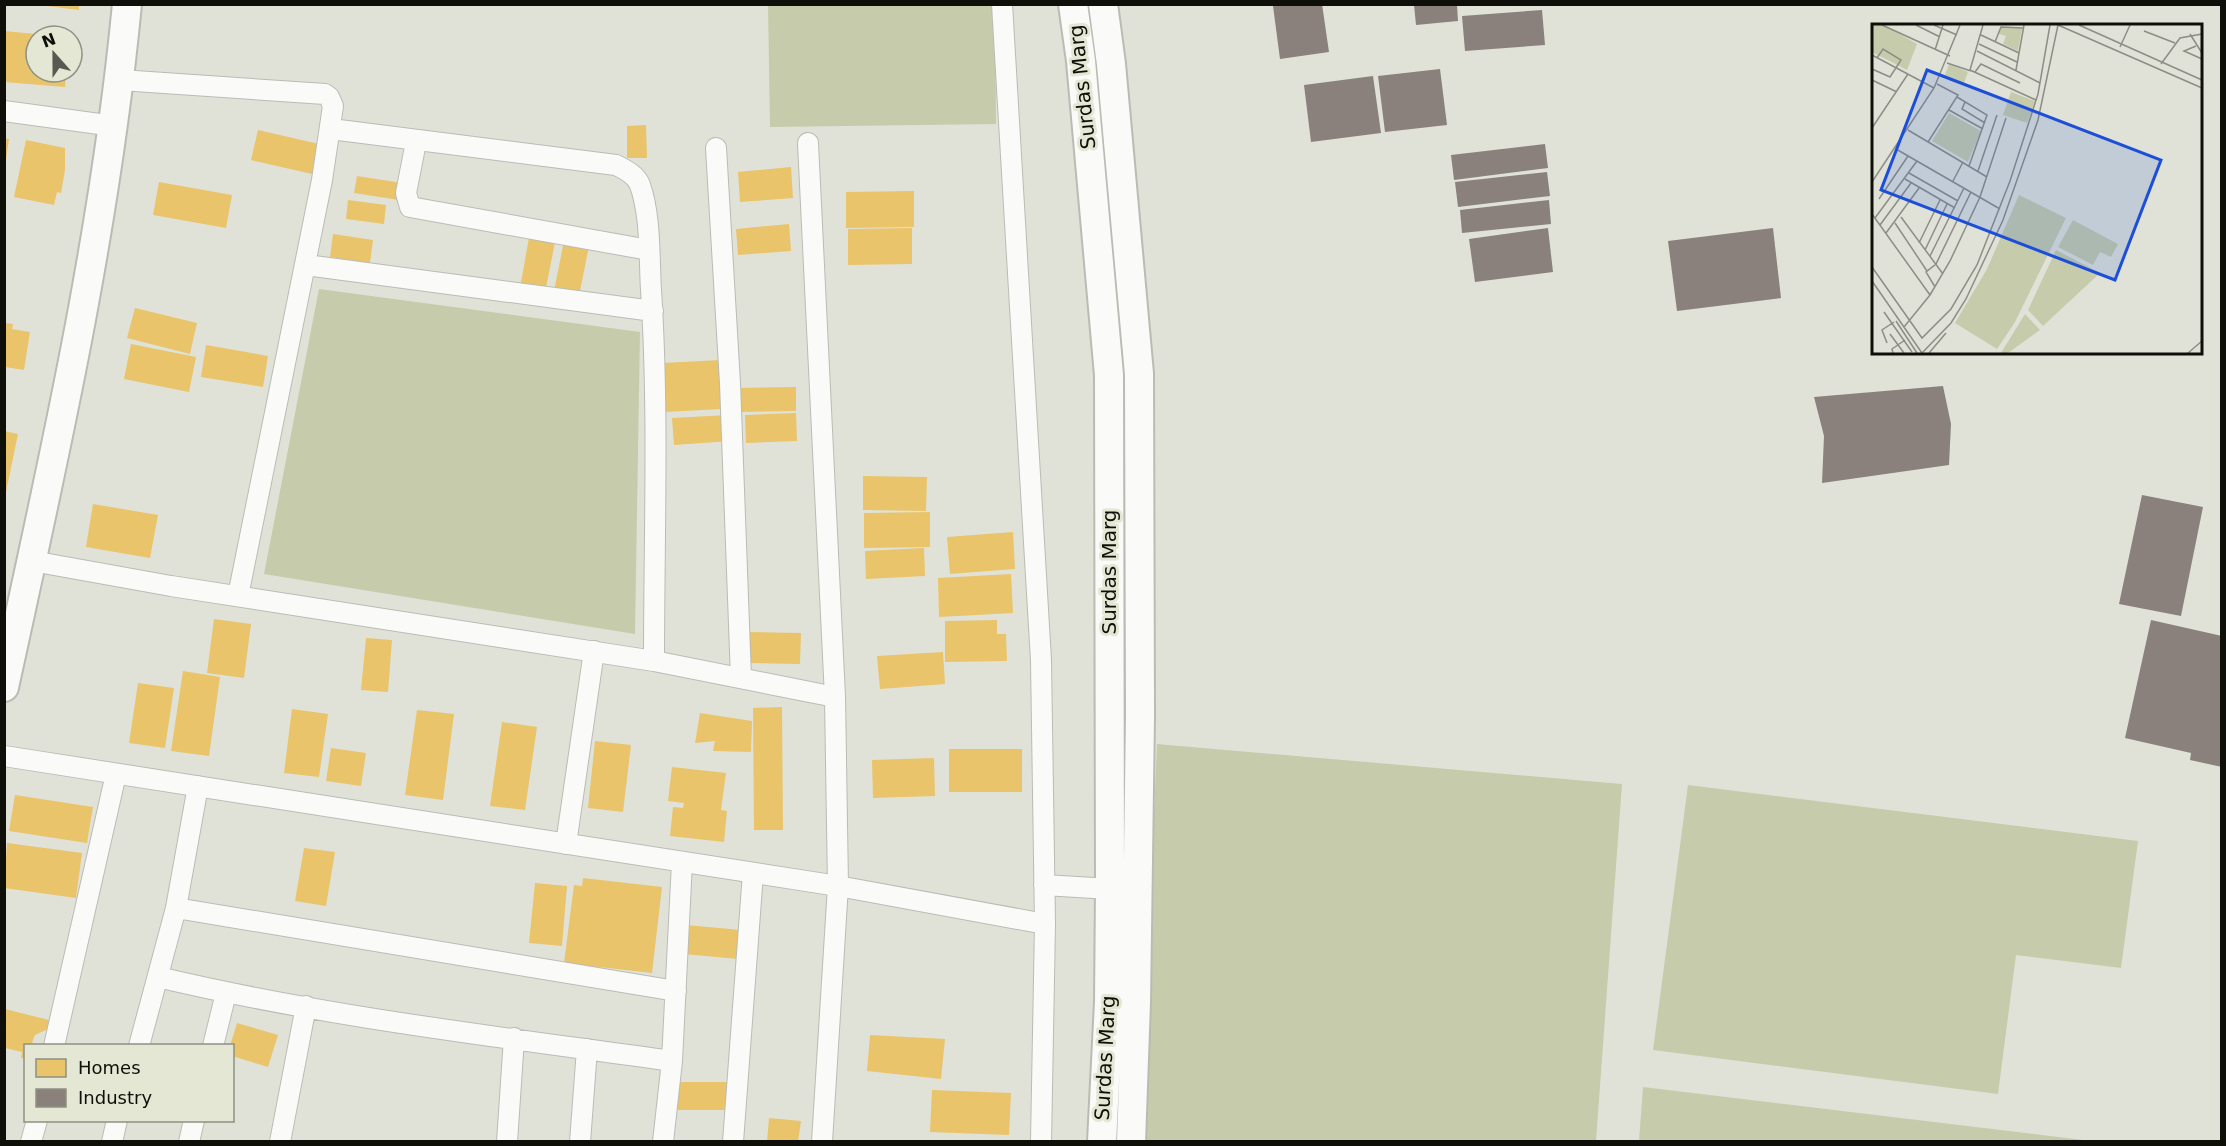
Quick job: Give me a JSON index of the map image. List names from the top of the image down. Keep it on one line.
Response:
{"streets":{"main road":["Surdas Marg"]},"legend":["Homes","Industry"],"north":"top"}
